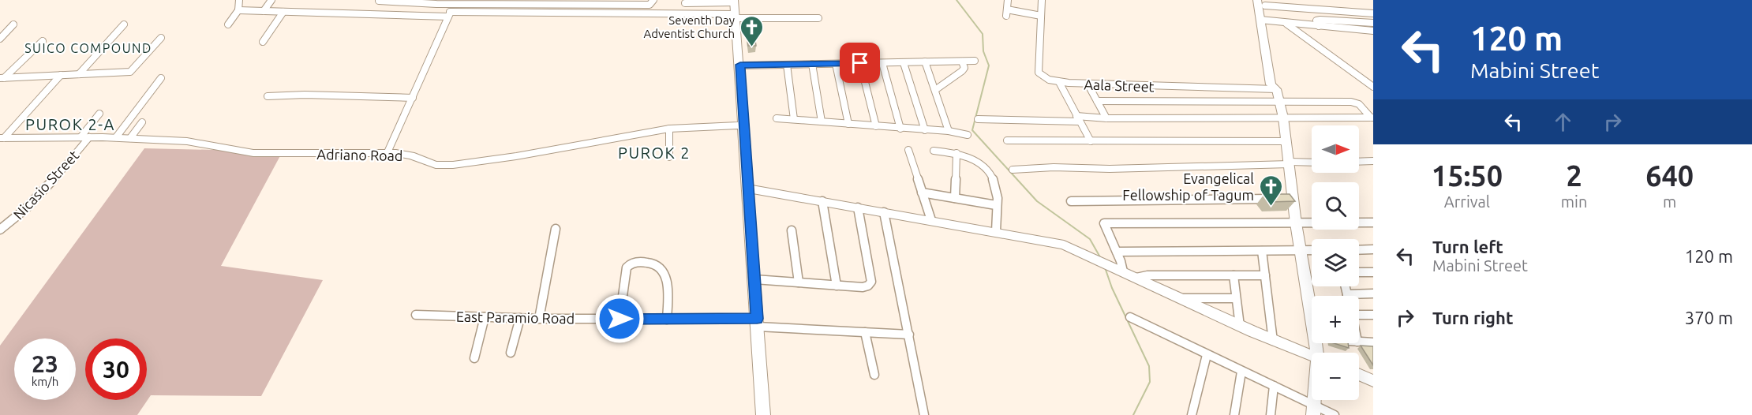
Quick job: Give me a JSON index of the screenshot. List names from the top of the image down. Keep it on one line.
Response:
{"streets":{"street":["Aala Street","Adriano Road","Nicasio Street","East Paramio Road"]},"crossings":[["Adriano Road","Nicasio Street"]],"districts":["SUICO COMPOUND","PUROK 2-A","PUROK 2"],"places":{"church":["Seventh Day Adventist Church","Evangelical Fellowship of Tagum"]},"north":"right","page":{"turn":["120 m","Mabini Street"],"map_buttons":["+","−"],"eta":["15:50","Arrival","2","min","640","m"],"list":[{"name":"Turn left","note":"Mabini Street","value":"120 m"},{"name":"Turn right","value":"370 m"}],"speed":"23 km/h","limit":"30"}}
